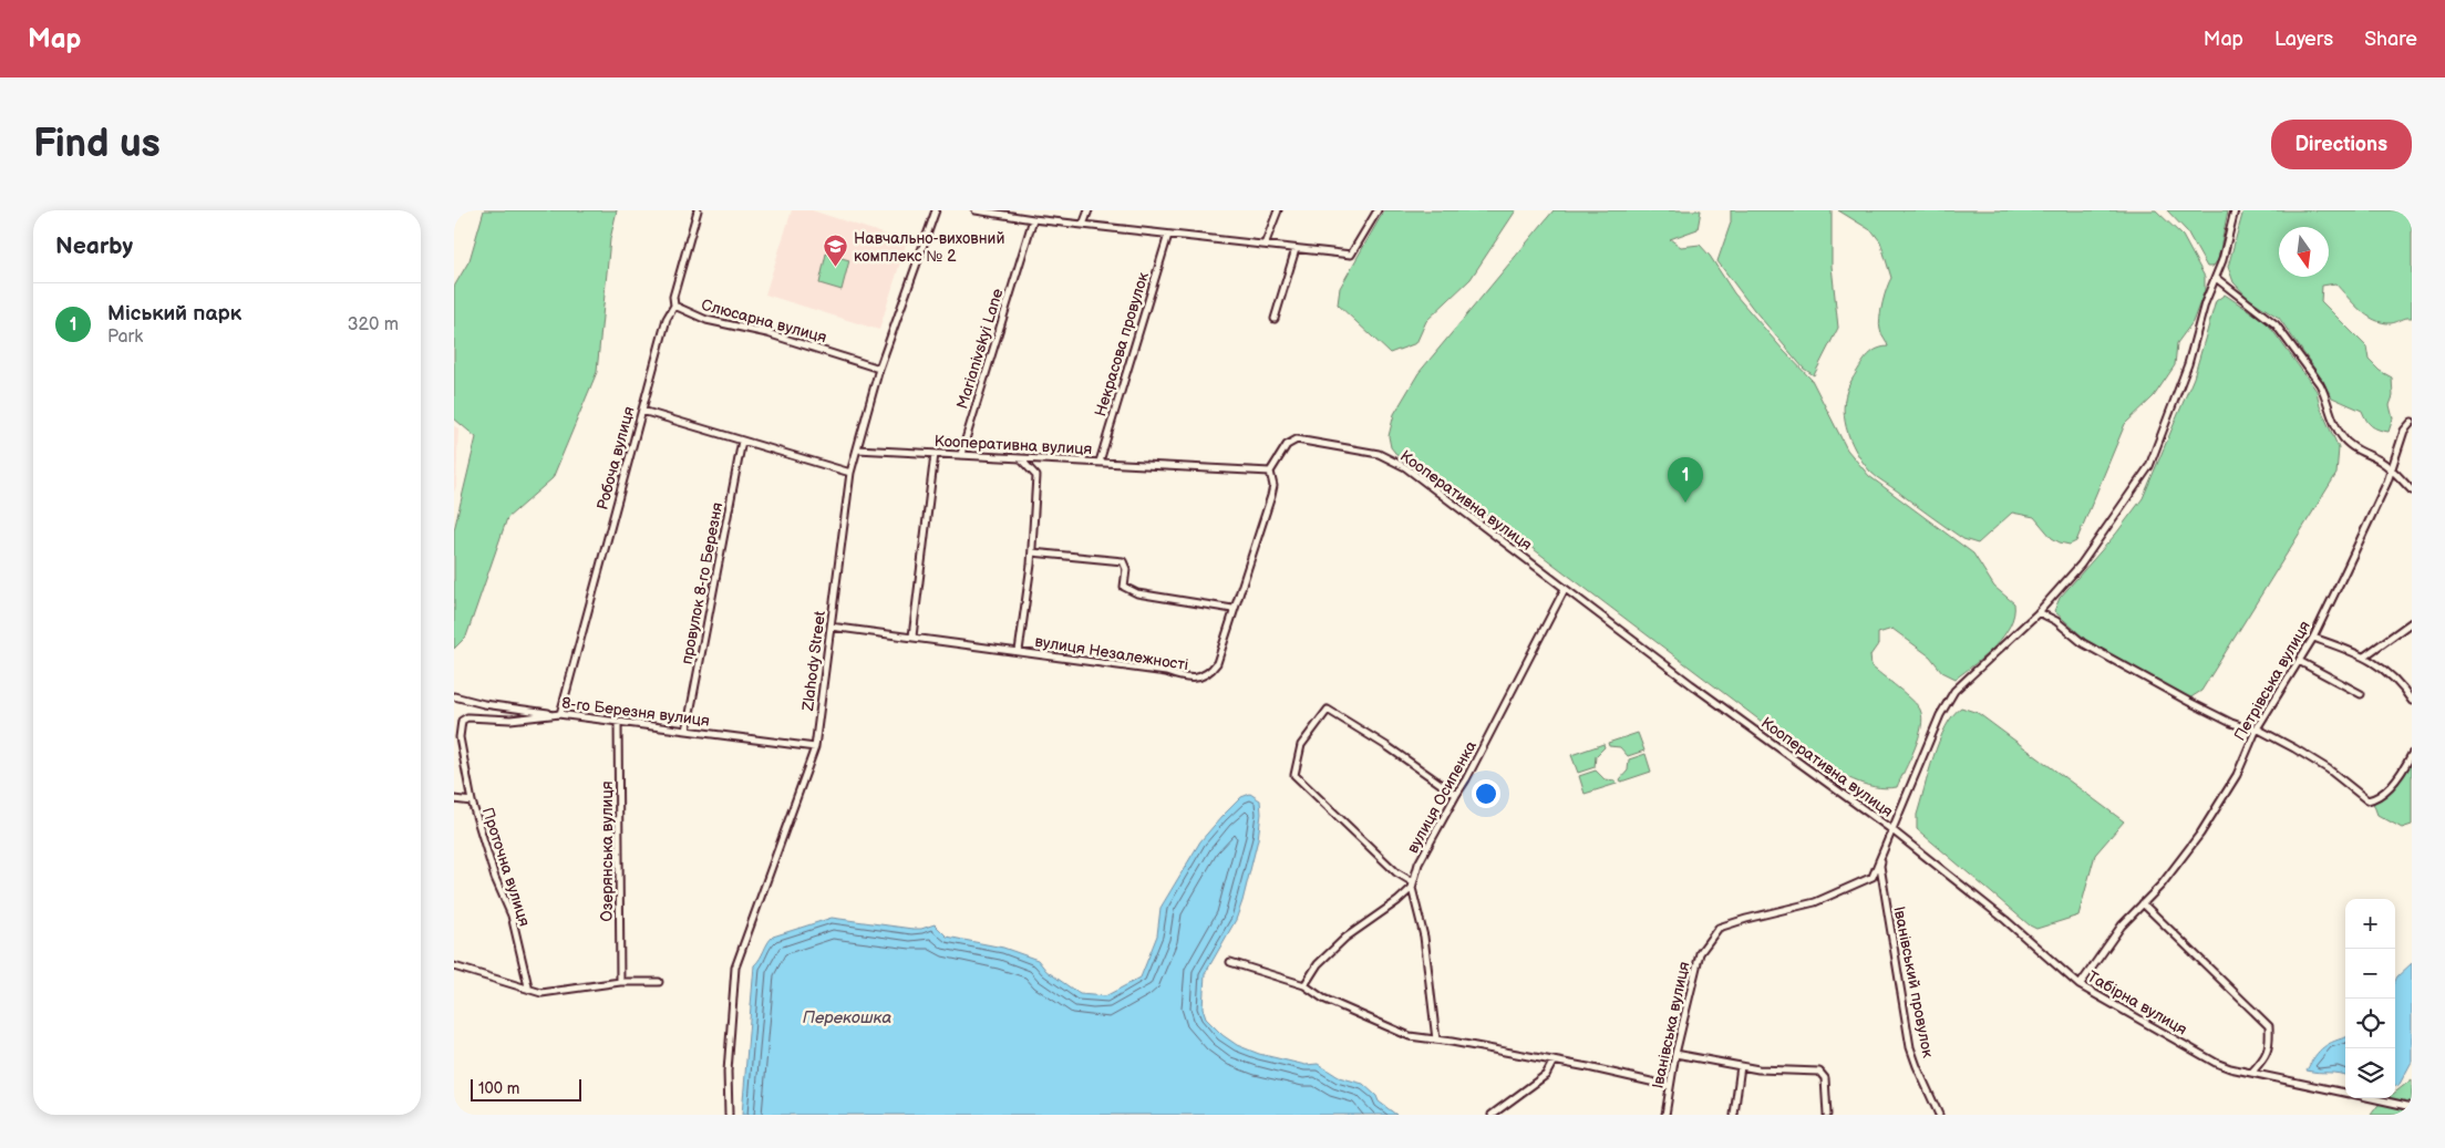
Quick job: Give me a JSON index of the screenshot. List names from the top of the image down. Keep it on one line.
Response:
{"streets":{"street":["Слюсарна вулиця","Некрасова провулок","Marianivskyi Lane","Кооперативна вулиця","Робоча вулиця","провулок 8-го Березня","вулиця Незалежності","Zlahody Street","Петрівська вулиця","8-го Березня вулиця","вулиця Осипенка","Озерянська вулиця","Проточна вулиця","Іванівський провулок","Табірна вулиця","Іванівська вулиця"]},"crossings":[["Слюсарна вулиця","Робоча вулиця"],["Слюсарна вулиця","Zlahody Street"],["Некрасова провулок","Кооперативна вулиця"],["Marianivskyi Lane","Кооперативна вулиця"],["Кооперативна вулиця","вулиця Незалежності"],["Кооперативна вулиця","Zlahody Street"],["Кооперативна вулиця","вулиця Осипенка"],["Кооперативна вулиця","Табірна вулиця"],["Кооперативна вулиця","Іванівська вулиця"],["Робоча вулиця","8-го Березня вулиця"],["Робоча вулиця","Проточна вулиця"],["провулок 8-го Березня","8-го Березня вулиця"],["вулиця Незалежності","Zlahody Street"],["Zlahody Street","8-го Березня вулиця"],["Петрівська вулиця","Табірна вулиця"],["8-го Березня вулиця","Озерянська вулиця"],["8-го Березня вулиця","Проточна вулиця"],["Іванівський провулок","Іванівська вулиця"],["Табірна вулиця","Іванівська вулиця"]],"water":["Перекошка"],"places":{"school or university":["Навчально-виховний комплекс № 2"]},"scale_bar":"100 m","north":"bottom","page":{"header":"Map","nav":["Map","Layers","Share"],"buttons":"Directions","title":"Find us","heading":"Nearby","list":[{"mark":"1","name":"Міський парк","note":"Park","value":"320 m"}],"pins":"1","map_buttons":["+","−"],"scale":"100 m"}}
